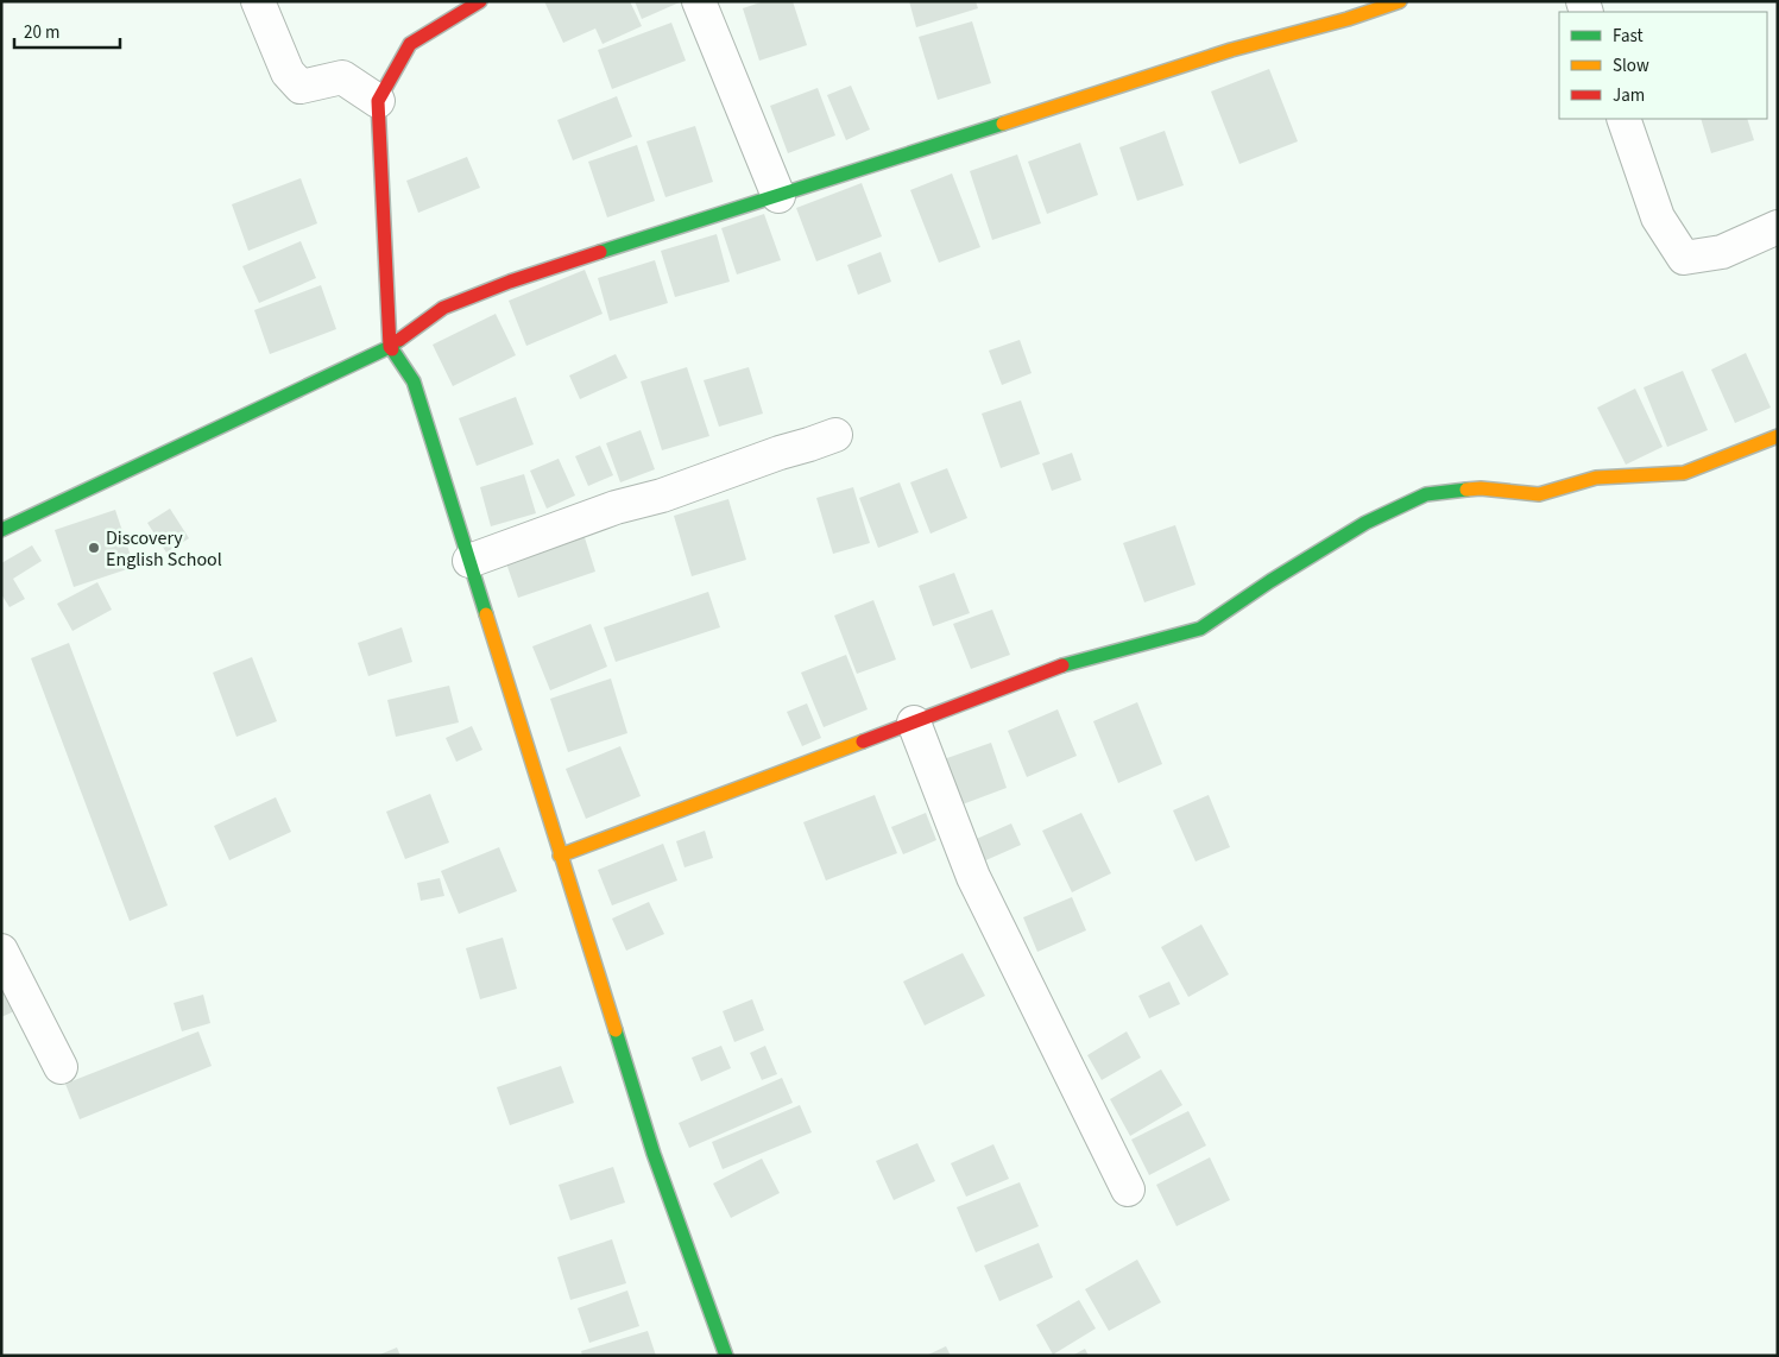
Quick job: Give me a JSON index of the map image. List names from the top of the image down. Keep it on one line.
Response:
{"places":["Discovery English School"],"legend":["Fast","Slow","Jam"],"scale_bar":"20 m"}
